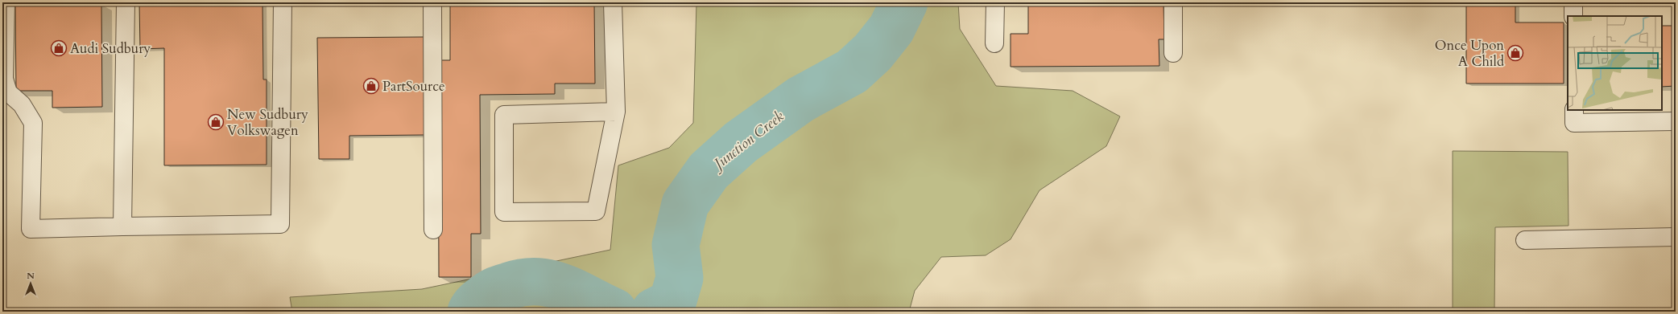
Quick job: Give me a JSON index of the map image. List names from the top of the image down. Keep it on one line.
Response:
{"water":["Junction Creek"],"places":{"shop":["Audi Sudbury","Once Upon A Child","PartSource","New Sudbury Volkswagen"]},"north":"top"}
